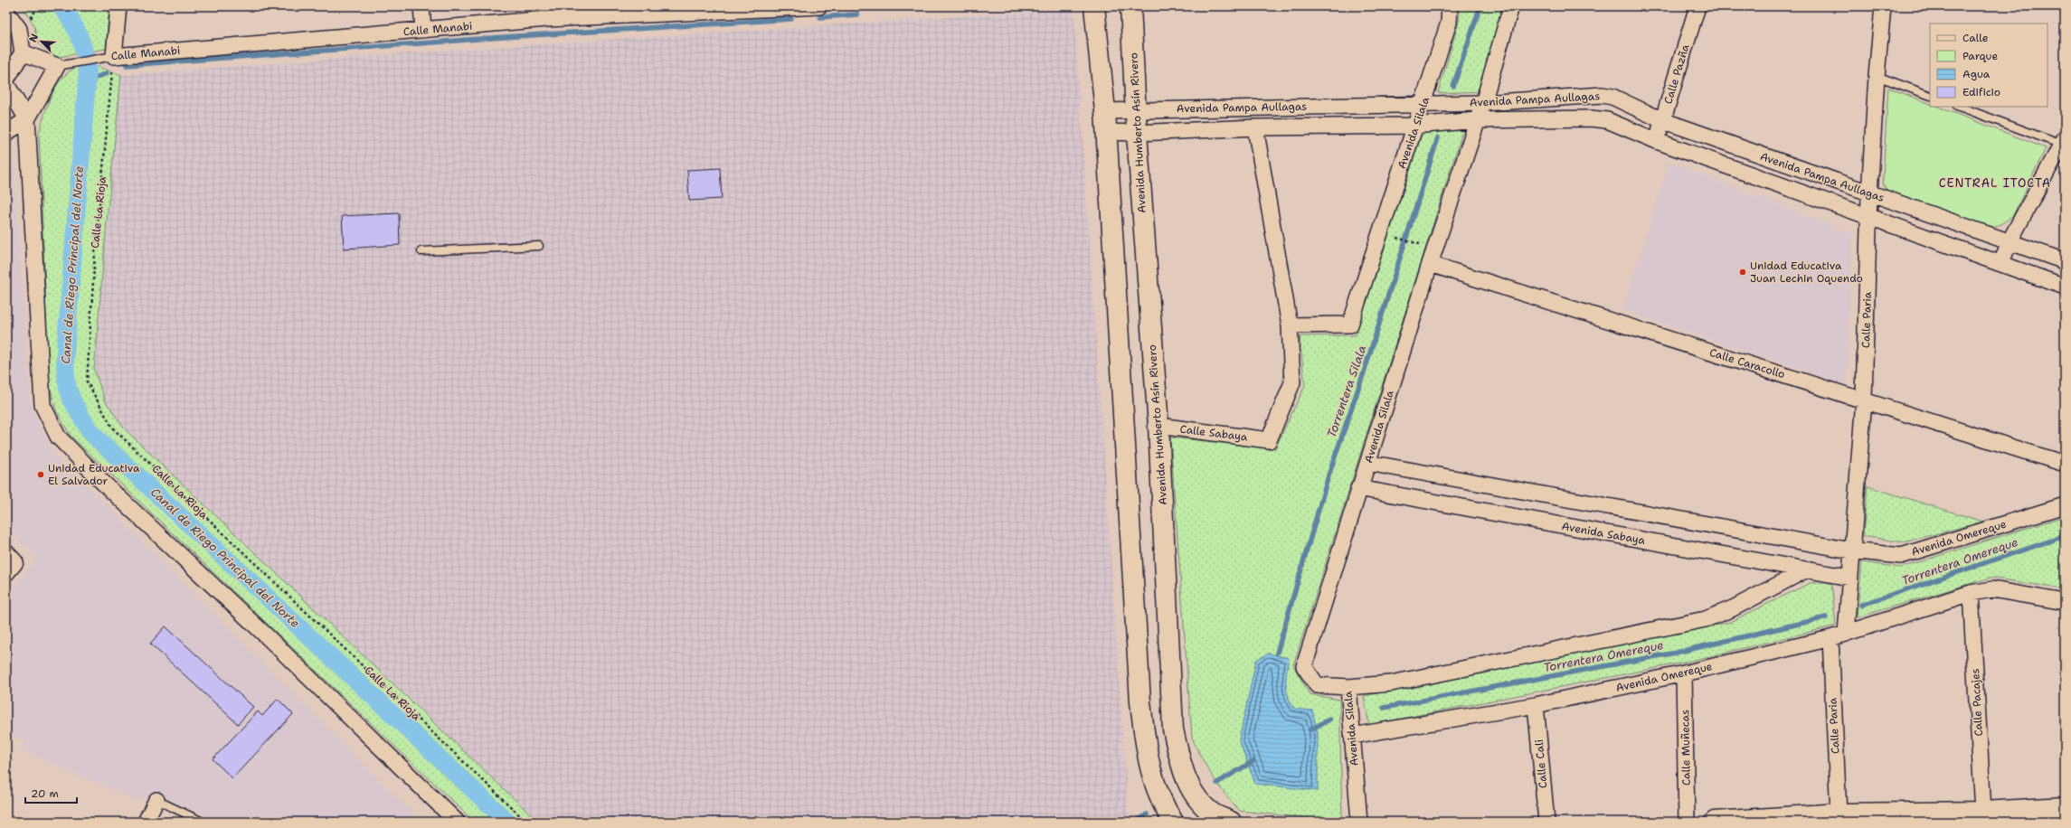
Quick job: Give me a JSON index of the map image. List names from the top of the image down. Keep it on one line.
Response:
{"streets":{"street":["Calle Manabi","Calle Pazña","Avenida Pampa Aullagas","Avenida Humberto Asín Rivero","Avenida Silala","Calle Paria","Calle Caracollo","Calle Sabaya","Avenida Sabaya","Avenida Omereque","Calle Pacajes","Calle Muñecas","Calle Cali"],"path":["Calle La Rioja"]},"crossings":[["Calle Manabi","Calle La Rioja"],["Calle Pazña","Avenida Pampa Aullagas"],["Avenida Pampa Aullagas","Avenida Humberto Asín Rivero"],["Avenida Pampa Aullagas","Avenida Silala"],["Avenida Pampa Aullagas","Calle Paria"],["Avenida Humberto Asín Rivero","Calle Sabaya"],["Avenida Silala","Calle Caracollo"],["Avenida Silala","Calle Sabaya"],["Avenida Silala","Avenida Sabaya"],["Avenida Silala","Avenida Omereque"],["Calle Paria","Calle Caracollo"],["Calle Paria","Avenida Sabaya"],["Calle Paria","Avenida Omereque"],["Avenida Omereque","Calle Pacajes"],["Avenida Omereque","Calle Muñecas"],["Avenida Omereque","Calle Cali"]],"districts":["CENTRAL ITOCTA"],"water":["Canal de Riego Principal del Norte","Torrentera Silala","Torrentera Omereque"],"places":["Unidad Educativa Juan Lechin Oquendo","Unidad Educativa El Salvador"],"legend":["Calle","Parque","Agua","Edificio"],"scale_bar":"20 m","north":"top left"}
